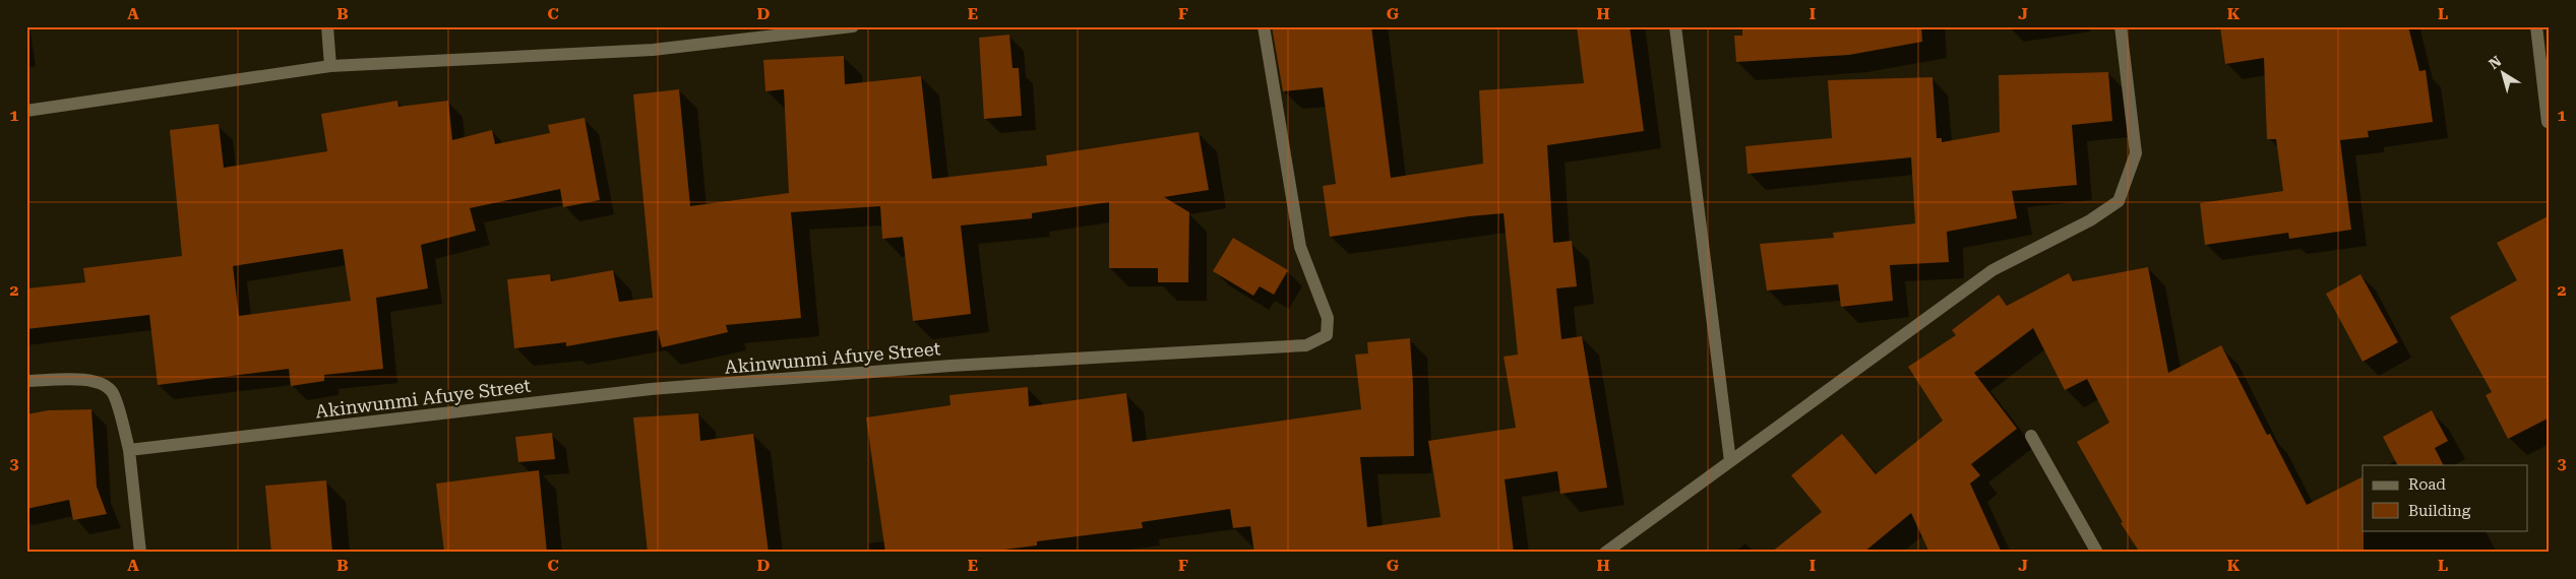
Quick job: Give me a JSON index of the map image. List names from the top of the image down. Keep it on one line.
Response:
{"streets":{"street":["Akinwunmi Afuye Street"]},"legend":["Road","Building"],"north":"top left","grid":{"columns":["A","B","C","D","E","F","G","H","I","J","K","L"],"rows":["1","2","3"]}}
